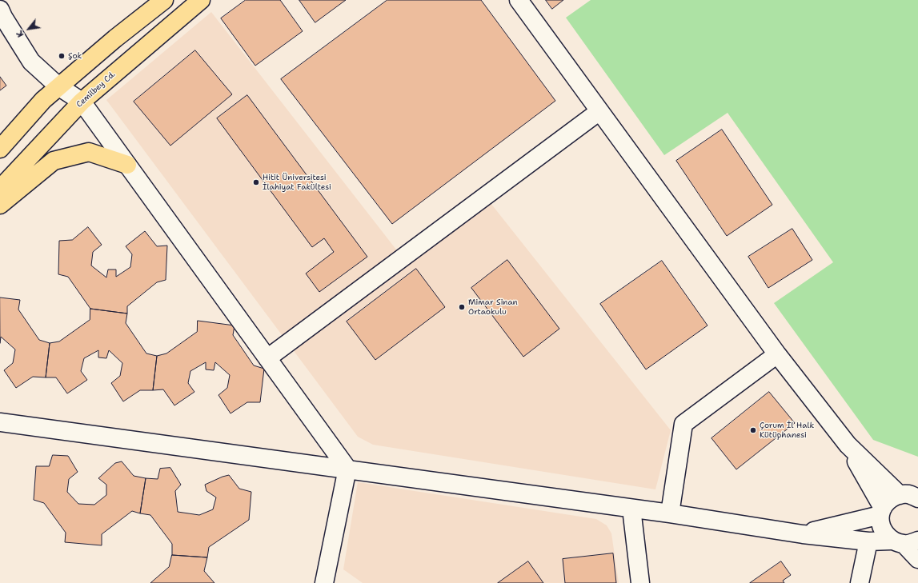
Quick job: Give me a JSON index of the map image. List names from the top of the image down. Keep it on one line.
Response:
{"streets":{"main road":["Cemilbey Cd."]},"places":["Şok","Hitit Üniversitesi İlahiyat Fakültesi","Mimar Sinan Ortaokulu","Çorum İl Halk Kütüphanesi"],"north":"bottom left"}
